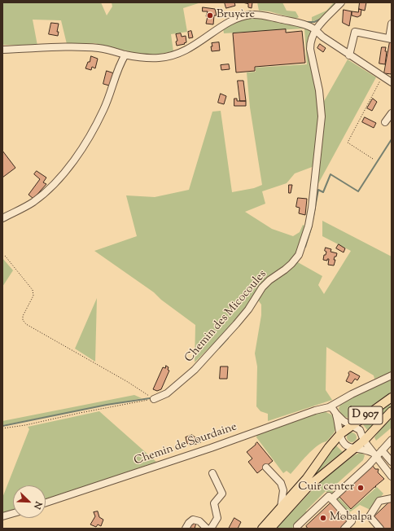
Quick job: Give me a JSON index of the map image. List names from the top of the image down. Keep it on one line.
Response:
{"streets":{"main road":["D 907"],"street":["Chemin des Micocoules","Chemin de Sourdaine"]},"places":["Bruyère","Cuir center","Mobalpa"],"north":"bottom right"}
